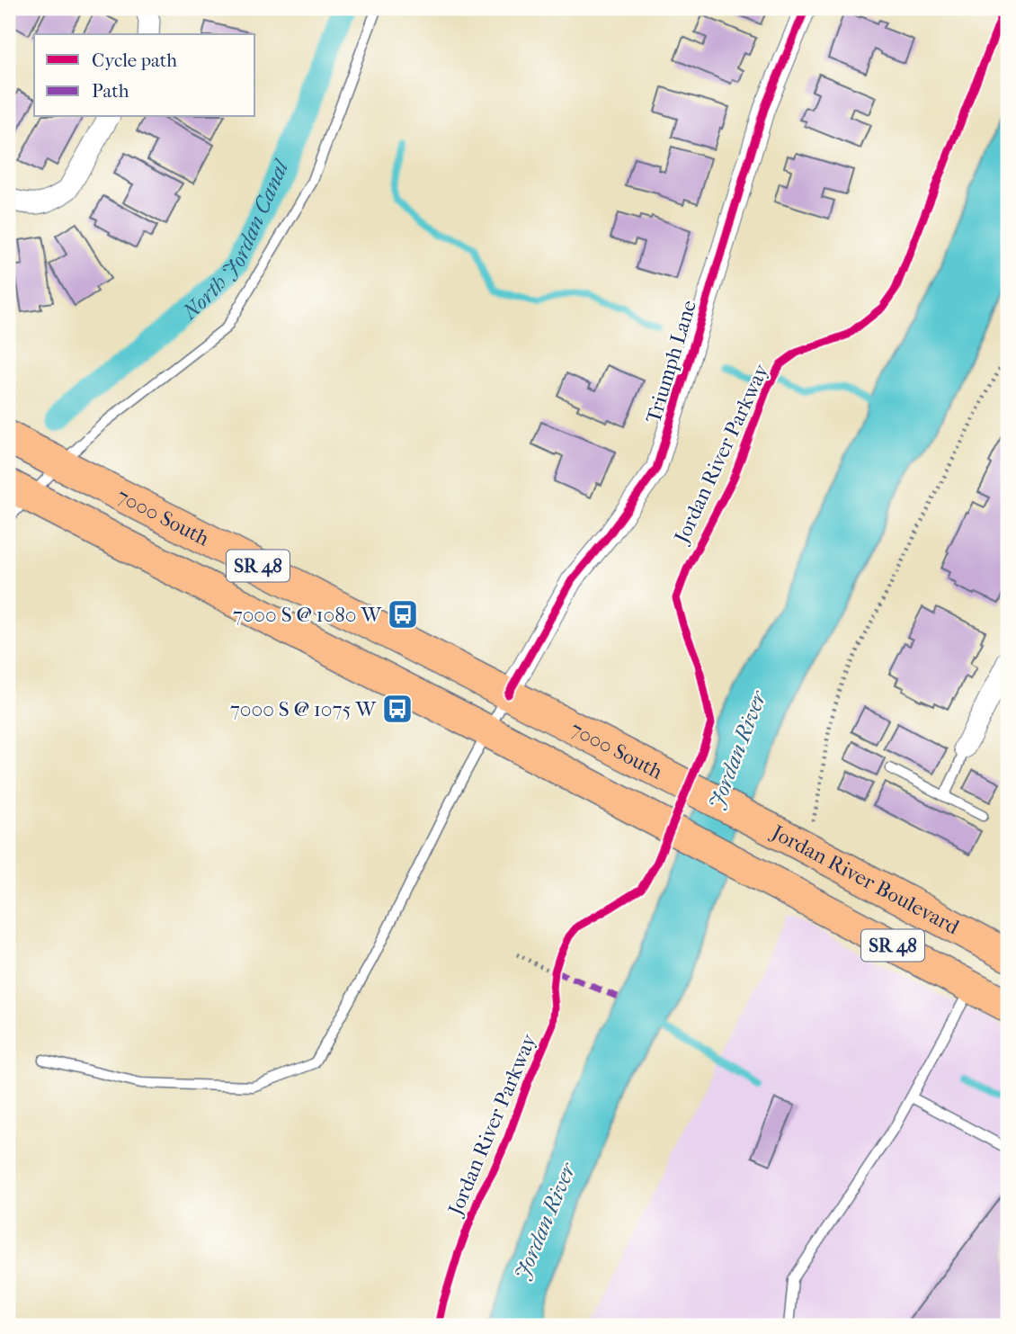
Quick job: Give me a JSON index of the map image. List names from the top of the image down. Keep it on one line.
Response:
{"streets":{"main road":["7000 South","SR 48","Jordan River Boulevard"],"street":["Triumph Lane"],"cycle path":["Jordan River Parkway"]},"crossings":[["Triumph Lane","7000 South"],["7000 South","SR 48"],["7000 South","Jordan River Boulevard"]],"water":["North Jordan Canal","Jordan River"],"places":{"bus stop":["7000 S @ 1080 W","7000 S @ 1075 W"]},"legend":["Cycle path","Path"]}
